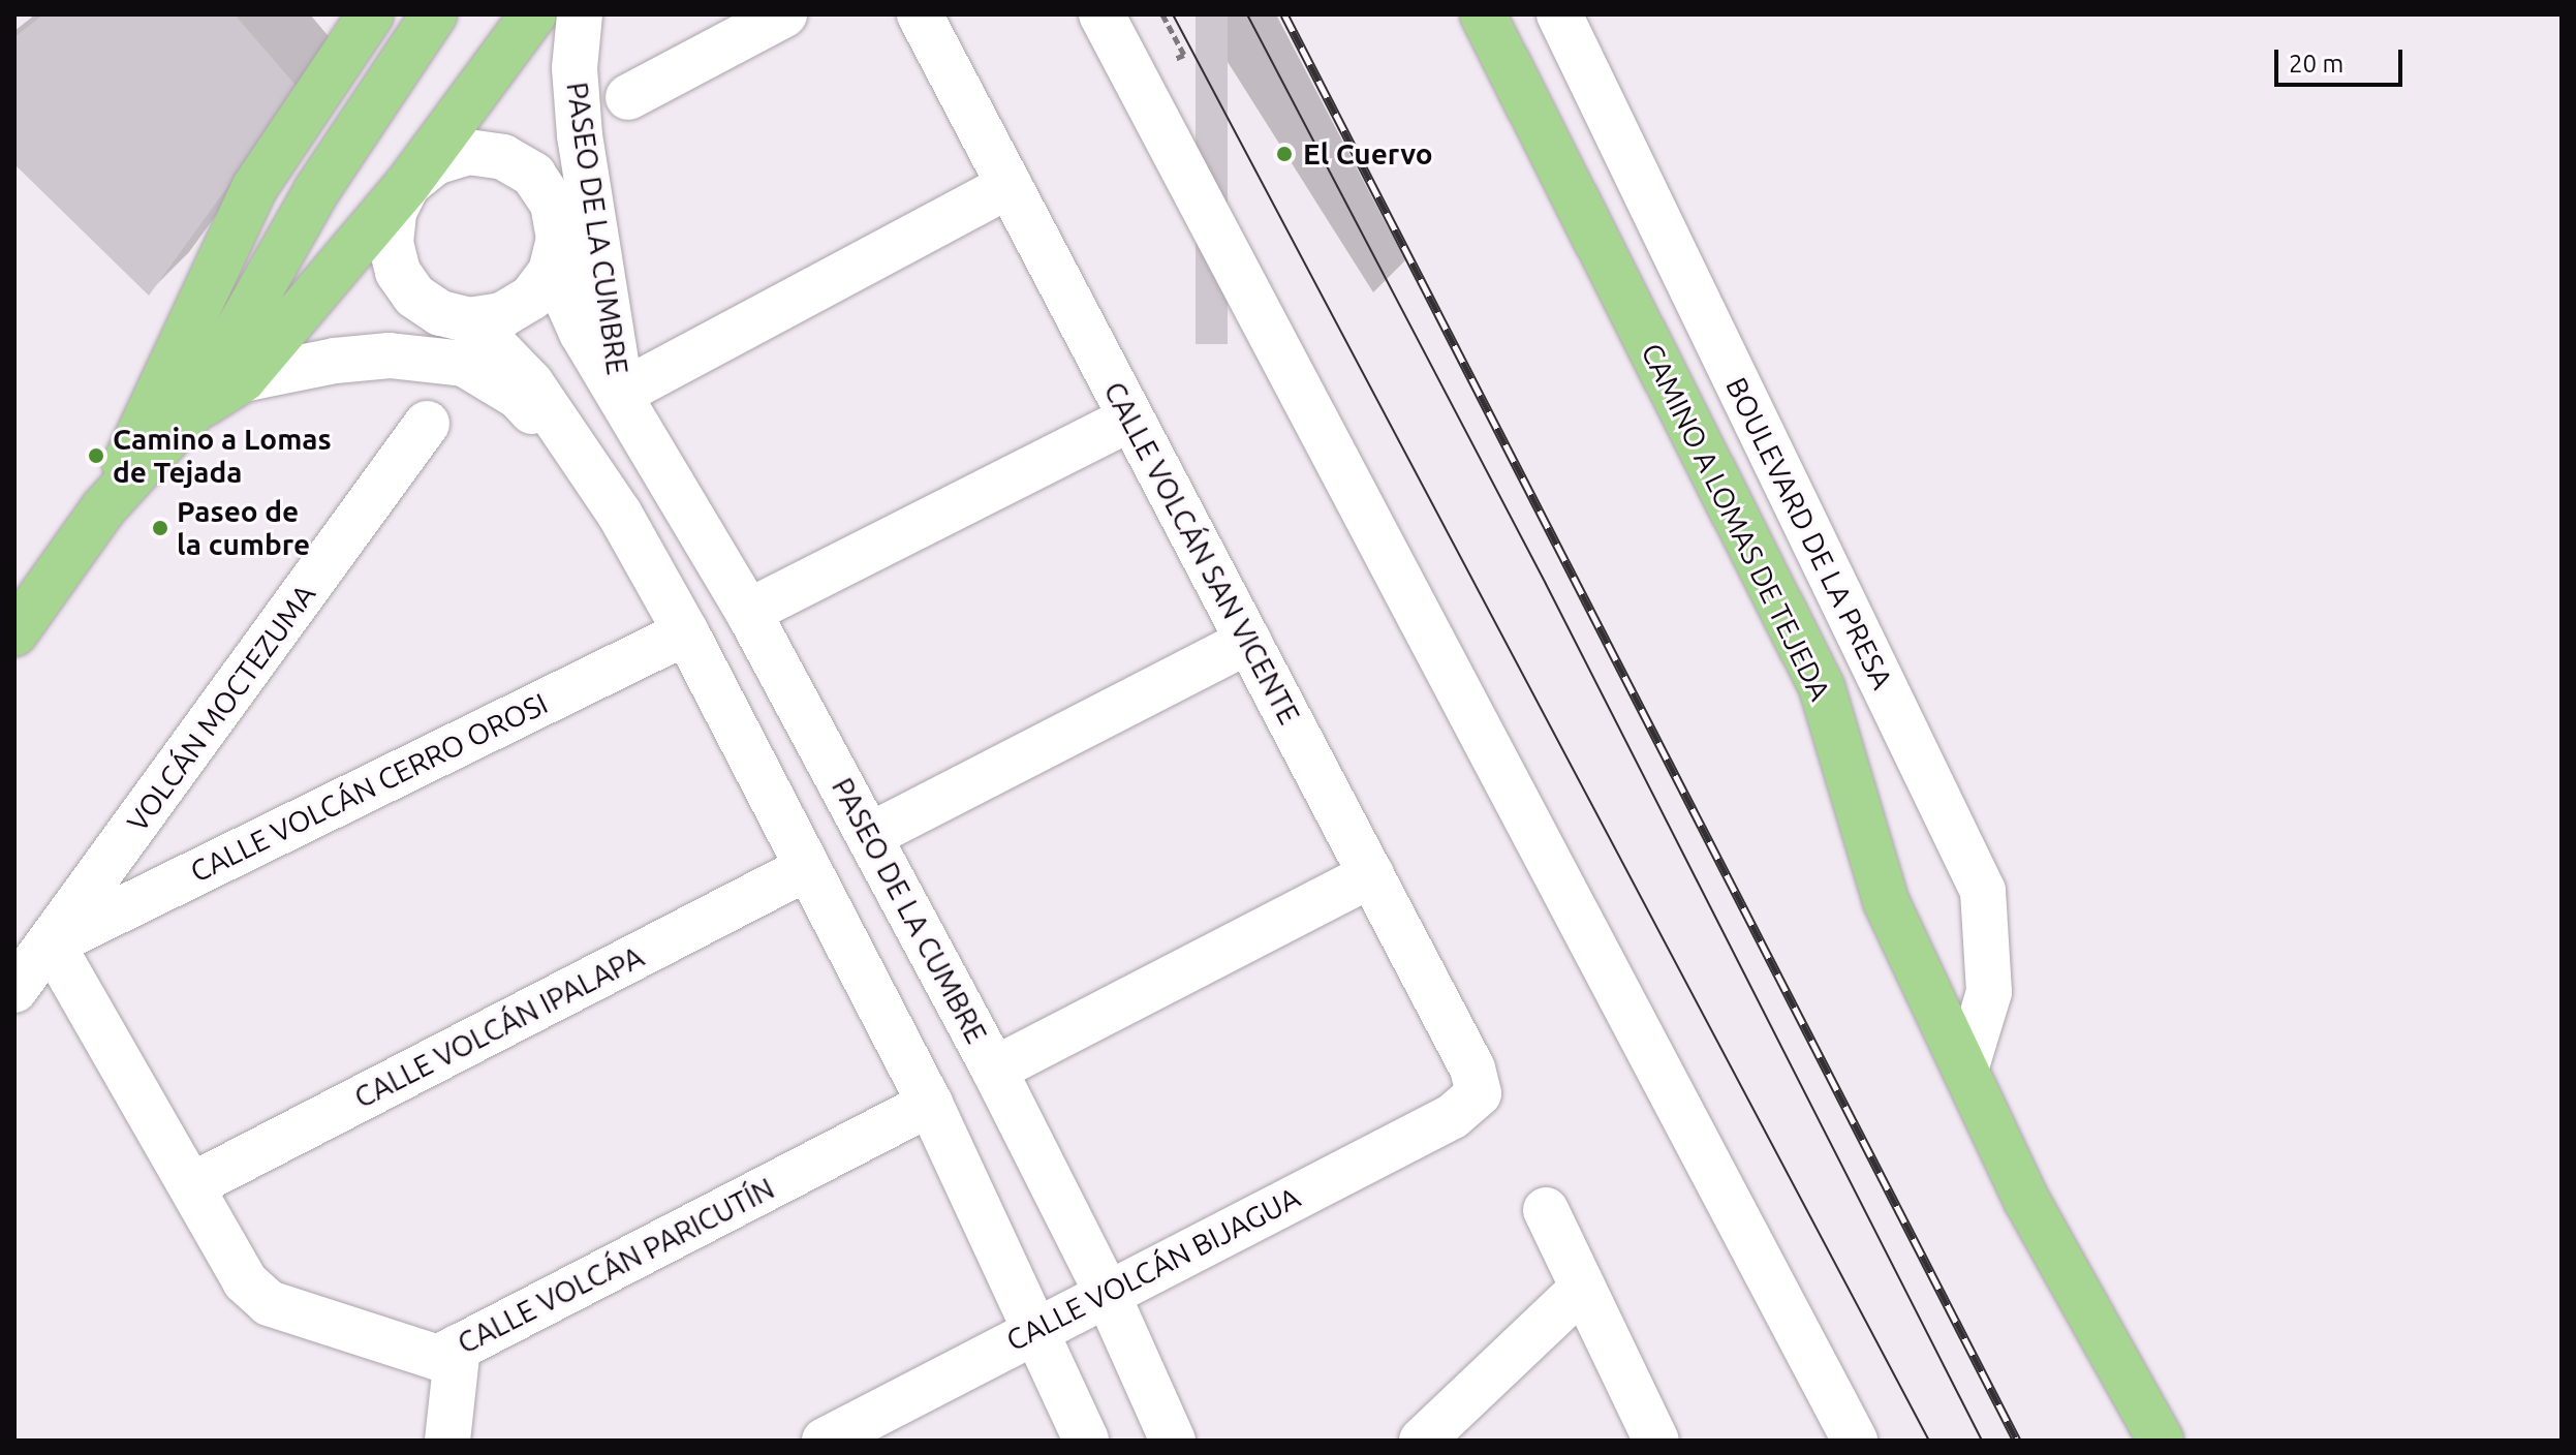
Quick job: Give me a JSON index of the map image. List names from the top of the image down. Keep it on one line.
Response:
{"streets":{"main road":["CAMINO A LOMAS DE TEJEDA"],"street":["PASEO DE LA CUMBRE","BOULEVARD DE LA PRESA","CALLE VOLCÁN SAN VICENTE","VOLCÁN MOCTEZUMA","CALLE VOLCÁN CERRO OROSI","CALLE VOLCÁN IPALAPA","CALLE VOLCÁN PARICUTÍN","CALLE VOLCÁN BIJAGUA"]},"crossings":[["PASEO DE LA CUMBRE","CALLE VOLCÁN BIJAGUA"],["CAMINO A LOMAS DE TEJEDA","BOULEVARD DE LA PRESA"],["CALLE VOLCÁN SAN VICENTE","CALLE VOLCÁN BIJAGUA"],["VOLCÁN MOCTEZUMA","CALLE VOLCÁN CERRO OROSI"],["VOLCÁN MOCTEZUMA","CALLE VOLCÁN PARICUTÍN"],["CALLE VOLCÁN CERRO OROSI","CALLE VOLCÁN PARICUTÍN"],["CALLE VOLCÁN IPALAPA","CALLE VOLCÁN PARICUTÍN"]],"places":["El Cuervo","Camino a Lomas de Tejada","Paseo de la cumbre"],"scale_bar":"20 m"}
